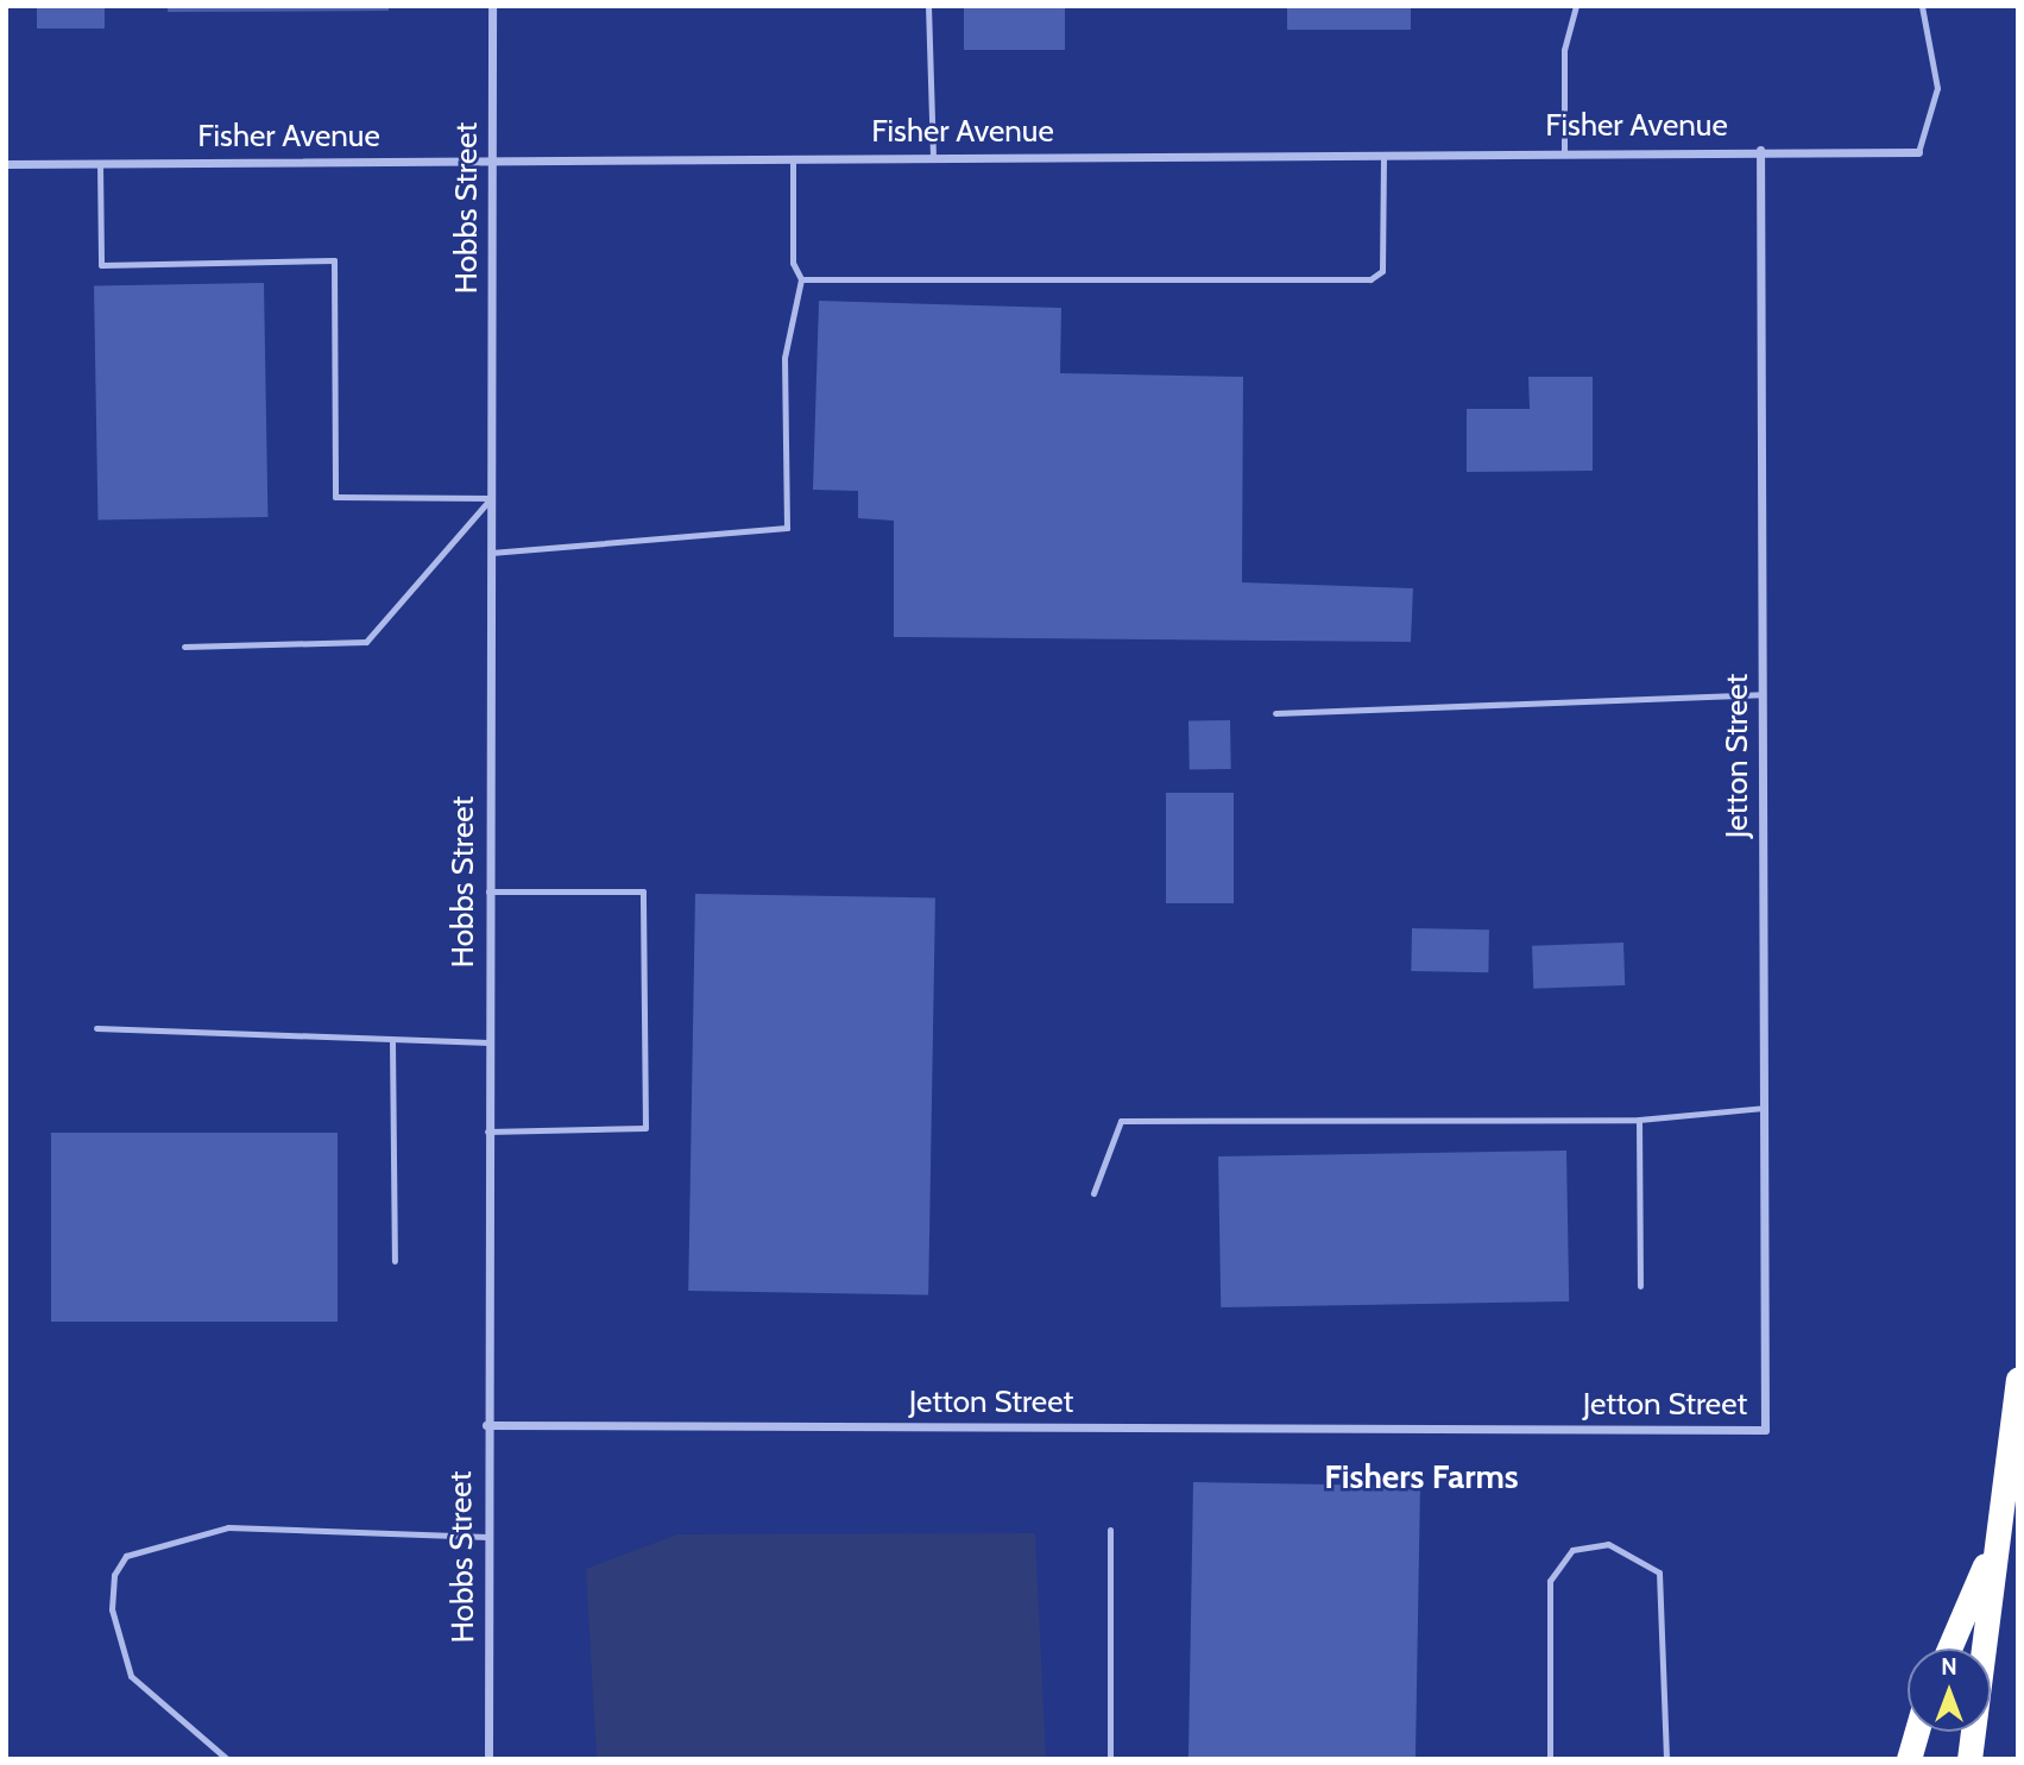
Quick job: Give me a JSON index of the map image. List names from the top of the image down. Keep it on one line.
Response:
{"streets":{"street":["Fisher Avenue","Hobbs Street","Jetton Street"]},"crossings":[["Fisher Avenue","Hobbs Street"],["Fisher Avenue","Jetton Street"],["Hobbs Street","Jetton Street"]],"districts":["Fishers Farms"],"north":"top"}
